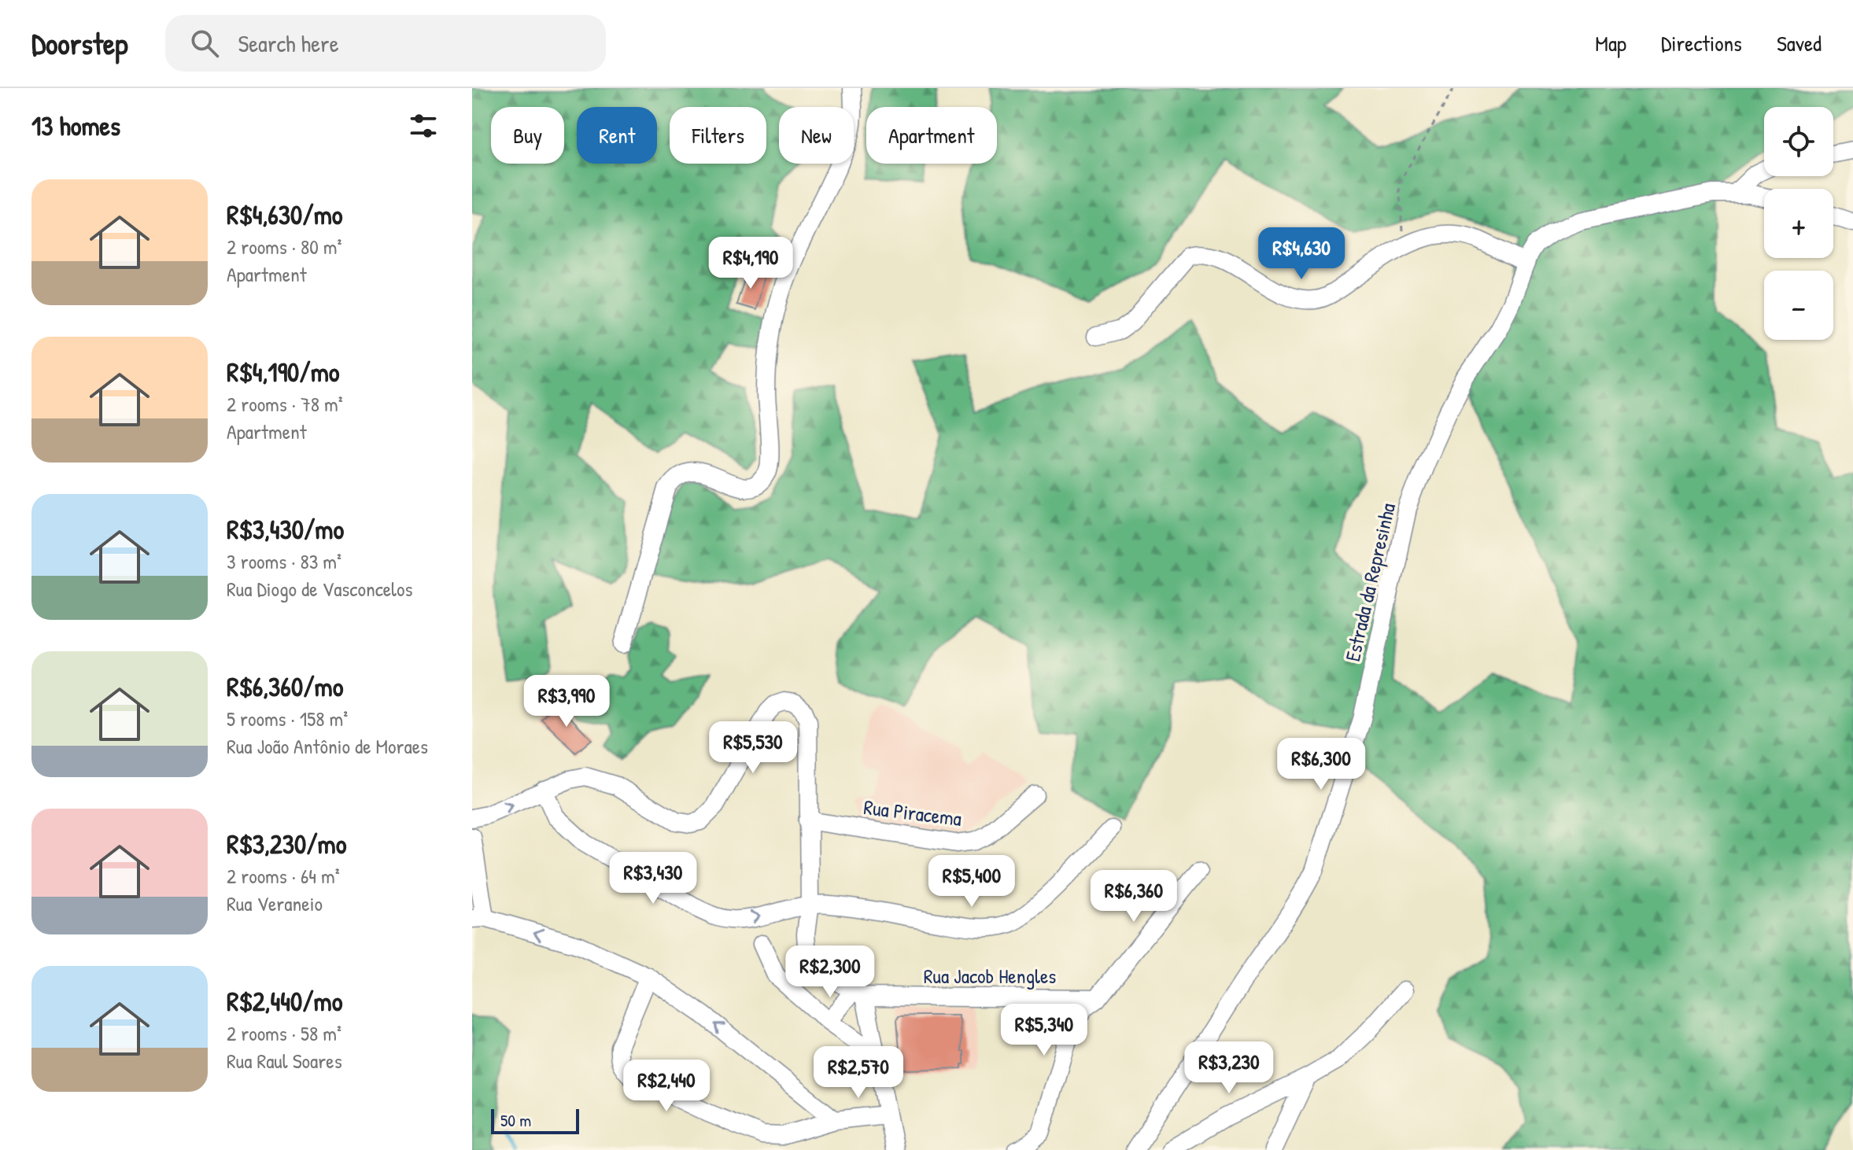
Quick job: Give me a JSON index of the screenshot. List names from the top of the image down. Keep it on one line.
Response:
{"streets":{"street":["Estrada da Represinha","Rua Piracema","Rua Jacob Hengles"]},"scale_bar":"50 m","page":{"header":"Doorstep","search":"Search here","nav":["Map","Directions","Saved"],"heading":"13 homes","map_buttons":["+","−"],"chip":["Buy","Rent","Filters","New","Apartment"],"list":[{"name":"R$4,630/mo","note":"2 rooms · 80 m² · Apartment"},{"name":"R$4,190/mo","note":"2 rooms · 78 m² · Apartment"},{"name":"R$3,430/mo","note":"3 rooms · 83 m² · Rua Diogo de Vasconcelos"},{"name":"R$6,360/mo","note":"5 rooms · 158 m² · Rua João Antônio de Moraes"},{"name":"R$3,230/mo","note":"2 rooms · 64 m² · Rua Veraneio"},{"name":"R$2,440/mo","note":"2 rooms · 58 m² · Rua Raul Soares"}],"price":["R$4,630","R$4,190","R$3,990","R$5,530","R$6,300","R$3,430","R$5,400","R$6,360","R$2,300","R$5,340","R$3,230","R$2,570","R$2,440"],"scale":"50 m"}}
